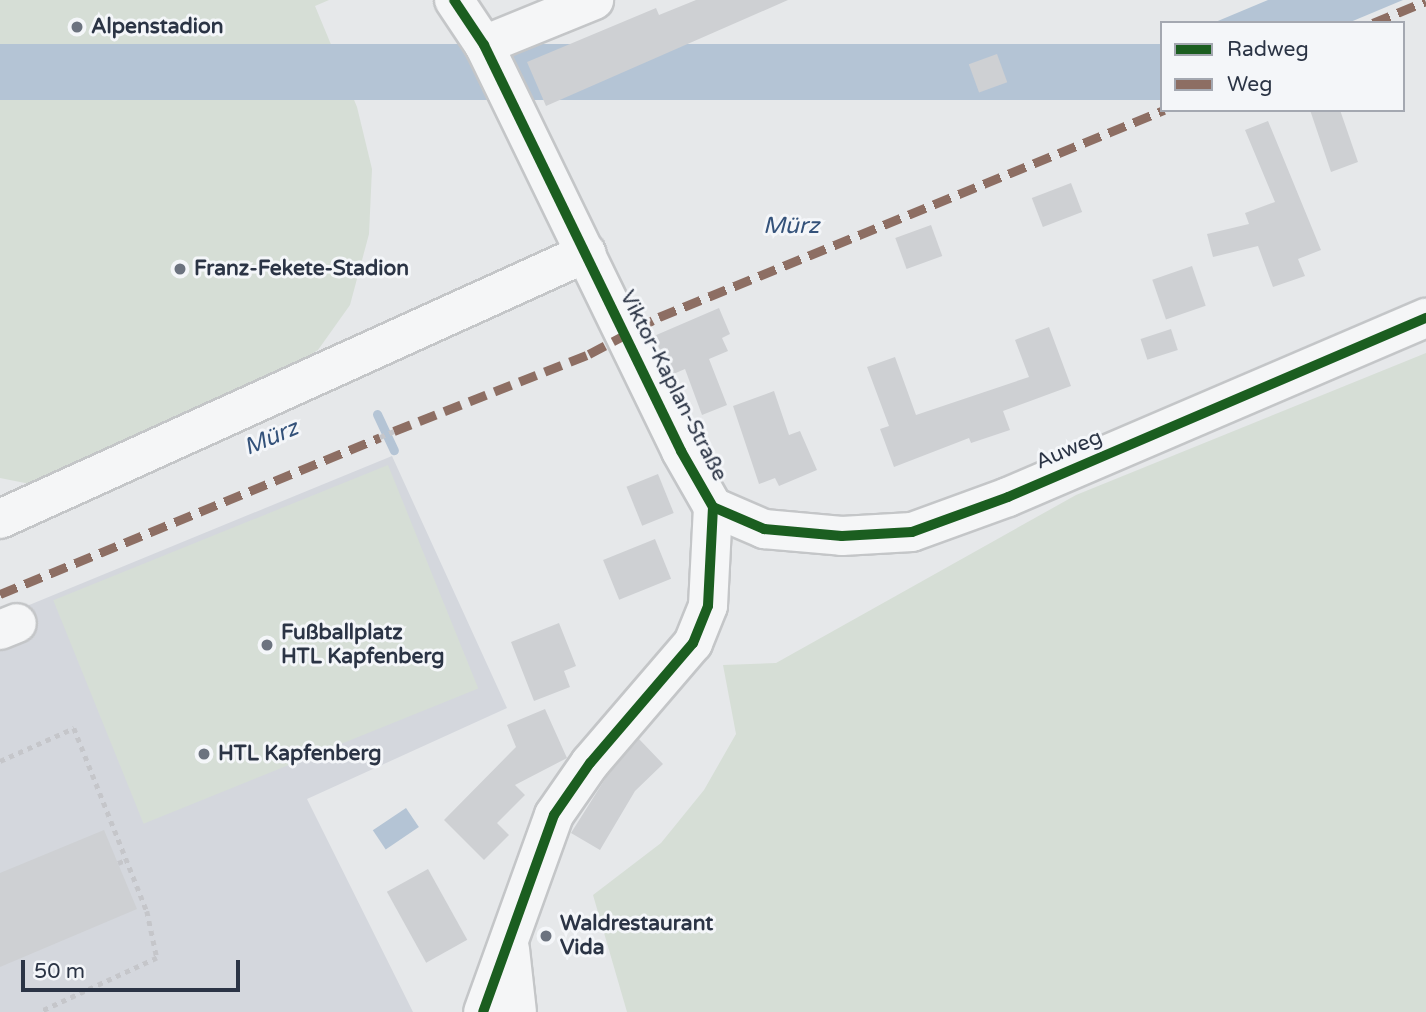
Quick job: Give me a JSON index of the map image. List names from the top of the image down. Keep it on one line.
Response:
{"streets":{"street":["Viktor-Kaplan-Straße","Auweg"]},"crossings":[["Viktor-Kaplan-Straße","Auweg"]],"water":["Mürz"],"places":["Alpenstadion","Franz-Fekete-Stadion","Fußballplatz HTL Kapfenberg","HTL Kapfenberg","Waldrestaurant Vida"],"legend":["Radweg","Weg"],"scale_bar":"50 m"}
